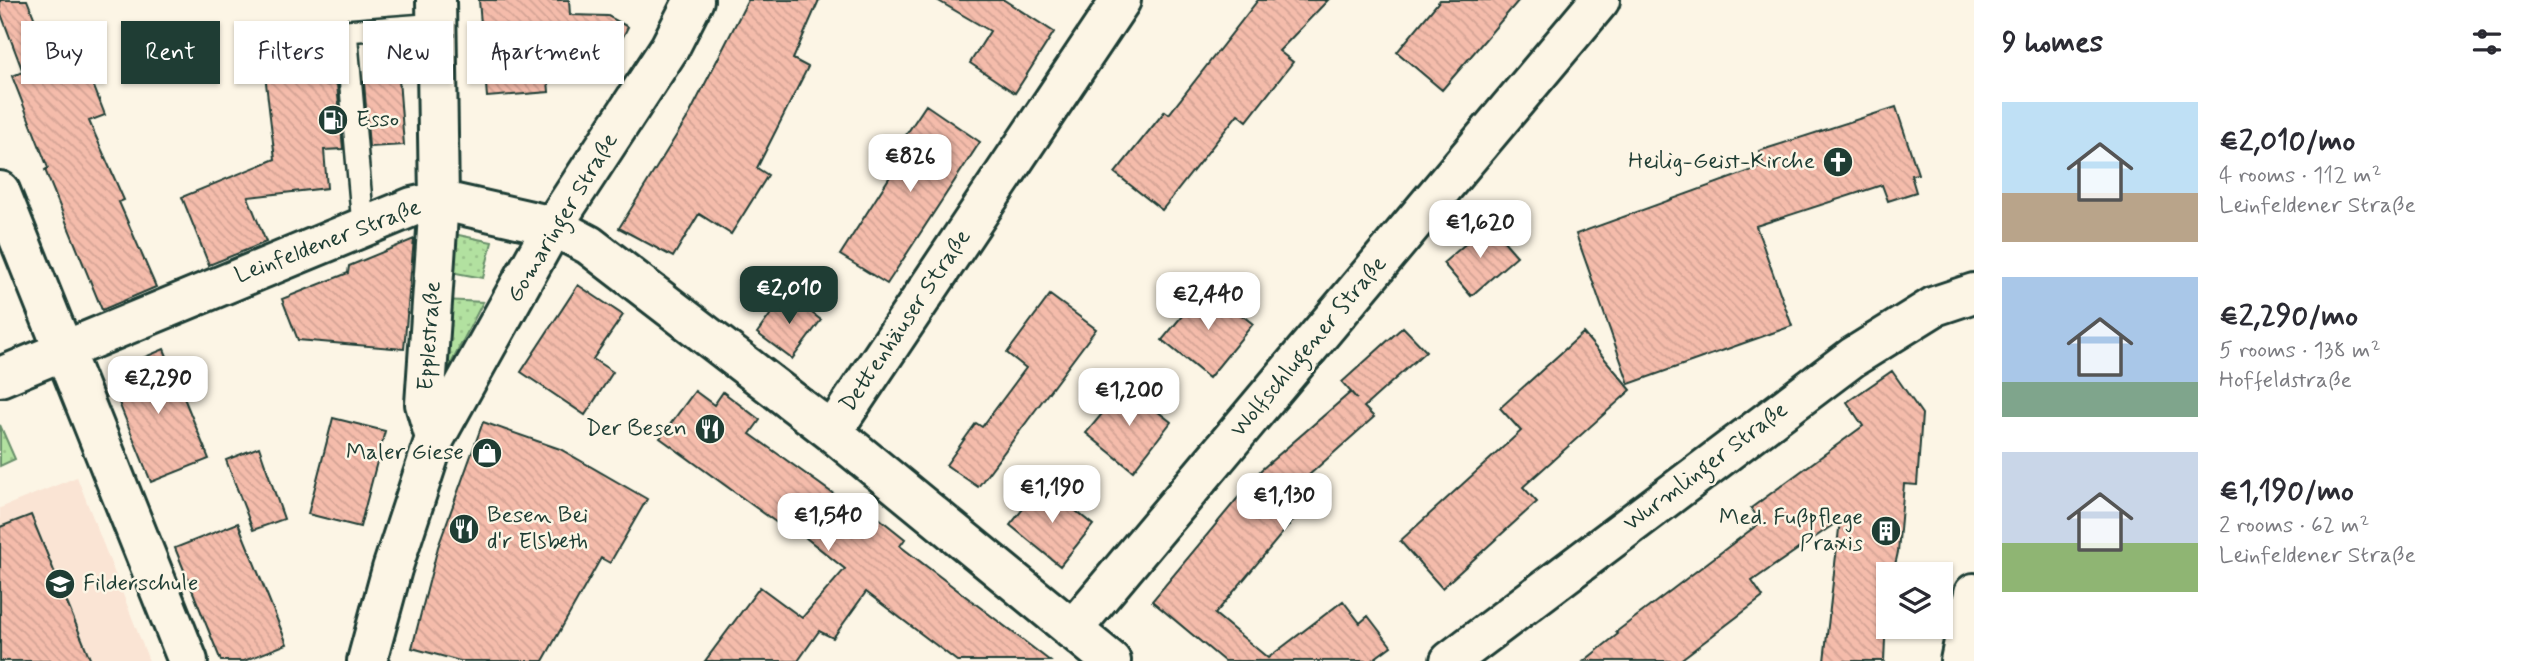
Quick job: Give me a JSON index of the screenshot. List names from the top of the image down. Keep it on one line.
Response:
{"streets":{"street":["Gomaringer Straße","Leinfeldener Straße","Dettenhäuser Straße","Epplestraße","Wolfschlugener Straße","Wurmlinger Straße"]},"crossings":[["Gomaringer Straße","Leinfeldener Straße"],["Gomaringer Straße","Epplestraße"],["Leinfeldener Straße","Dettenhäuser Straße"],["Leinfeldener Straße","Epplestraße"],["Leinfeldener Straße","Wolfschlugener Straße"]],"places":{"fuel station":["Esso"],"church":["Heilig-Geist-Kirche"],"restaurant":["Der Besen","Besen Bei d'r Elsbeth"],"shop":["Maler Giese"],"building":["Med. Fußpflege Praxis"],"school or university":["Filderschule"]},"page":{"heading":"9 homes","chip":["Buy","Rent","Filters","New","Apartment"],"list":[{"name":"€2,010/mo","note":"4 rooms · 112 m² · Leinfeldener Straße"},{"name":"€2,290/mo","note":"5 rooms · 138 m² · Hoffeldstraße"},{"name":"€1,190/mo","note":"2 rooms · 62 m² · Leinfeldener Straße"}],"price":["€826","€1,620","€2,010","€2,440","€2,290","€1,200","€1,190","€1,130","€1,540"]}}
